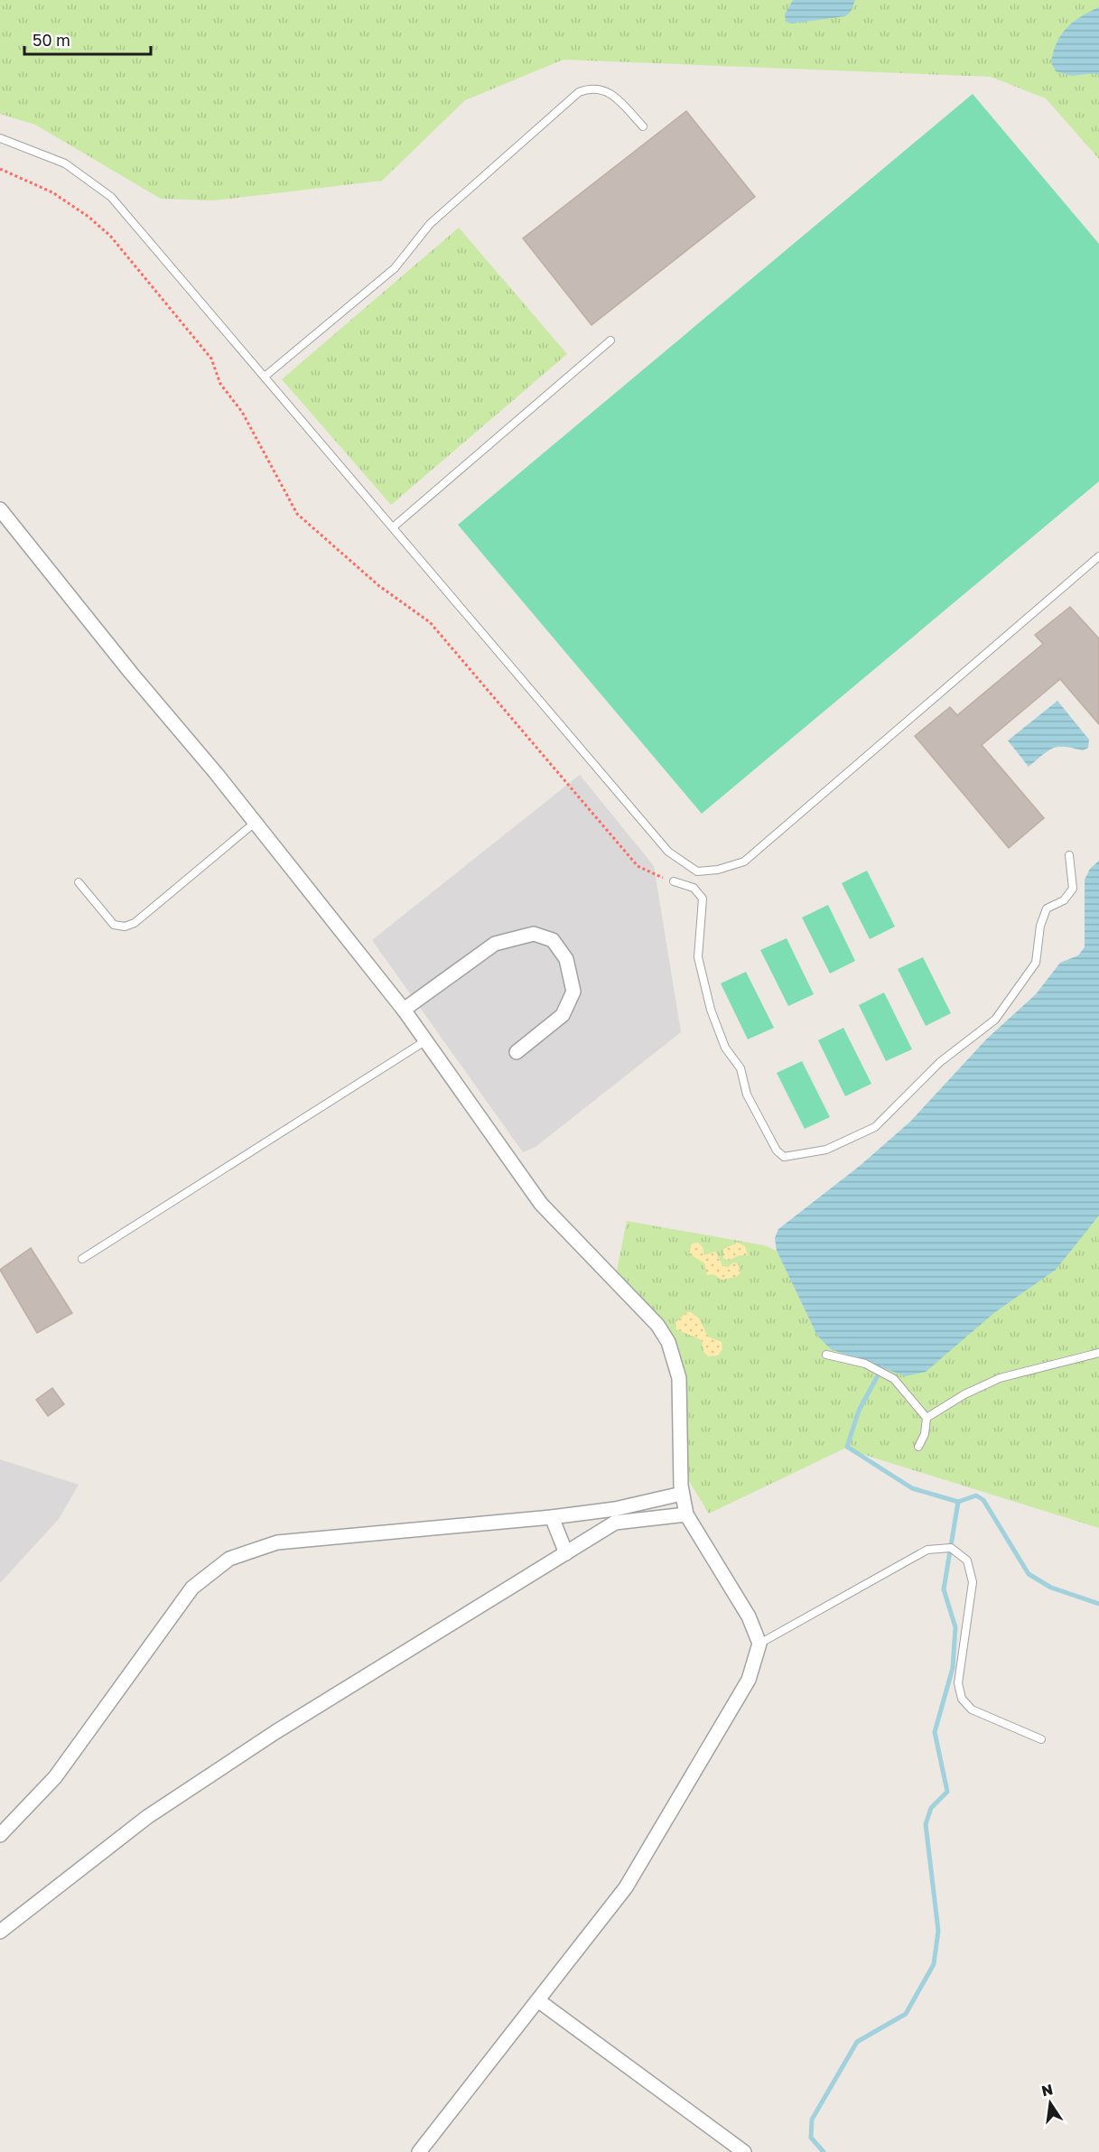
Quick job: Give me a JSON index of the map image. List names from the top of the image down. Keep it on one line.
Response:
{"scale_bar":"50 m","north":"top"}
